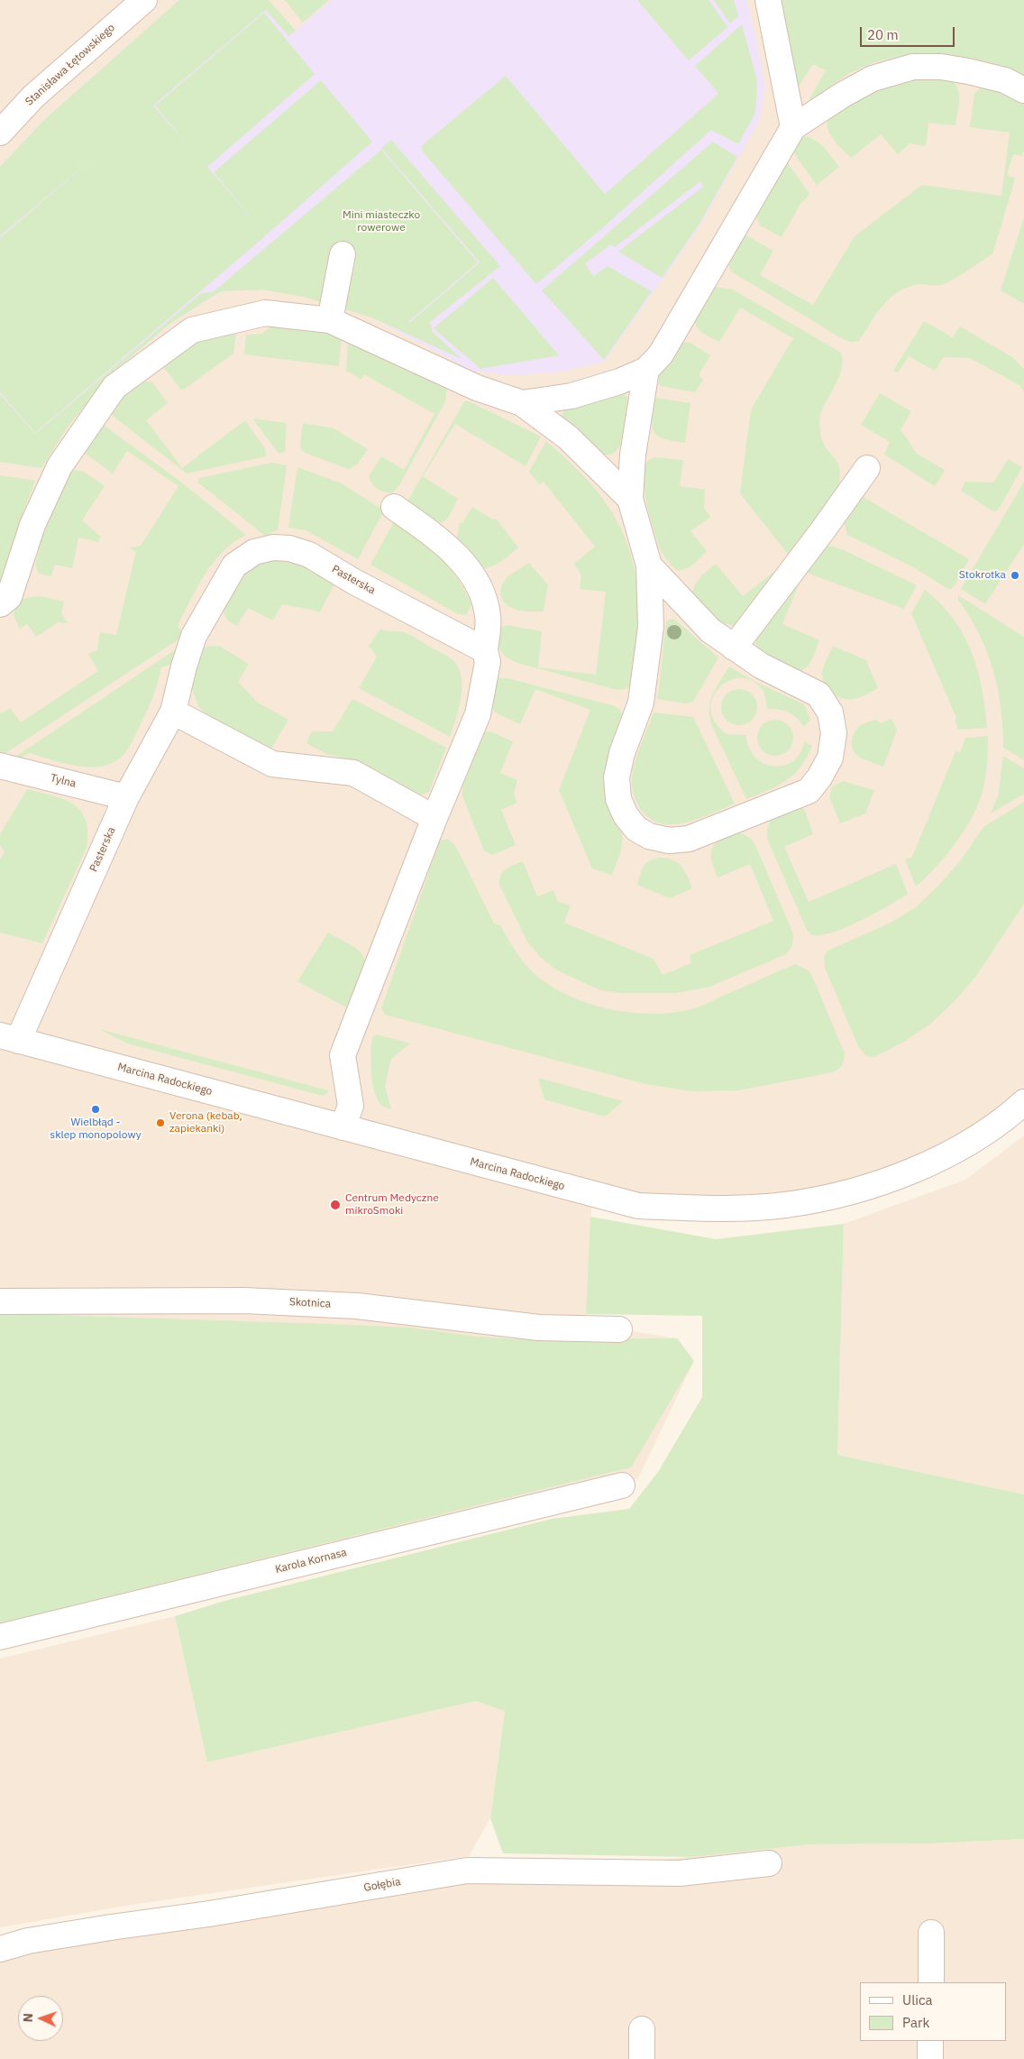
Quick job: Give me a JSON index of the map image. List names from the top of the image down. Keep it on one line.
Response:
{"streets":{"street":["Stanisława Łętowskiego","Pasterska","Tylna","Marcina Radockiego","Skotnica","Karola Kornasa","Gołębia"]},"crossings":[["Pasterska","Tylna"],["Pasterska","Marcina Radockiego"]],"parks":["Mini miasteczko rowerowe"],"places":["Stokrotka","Wielbłąd - sklep monopolowy","Verona (kebab, zapiekanki)","Centrum Medyczne mikroSmoki"],"legend":["Ulica","Park"],"scale_bar":"20 m","north":"left"}
